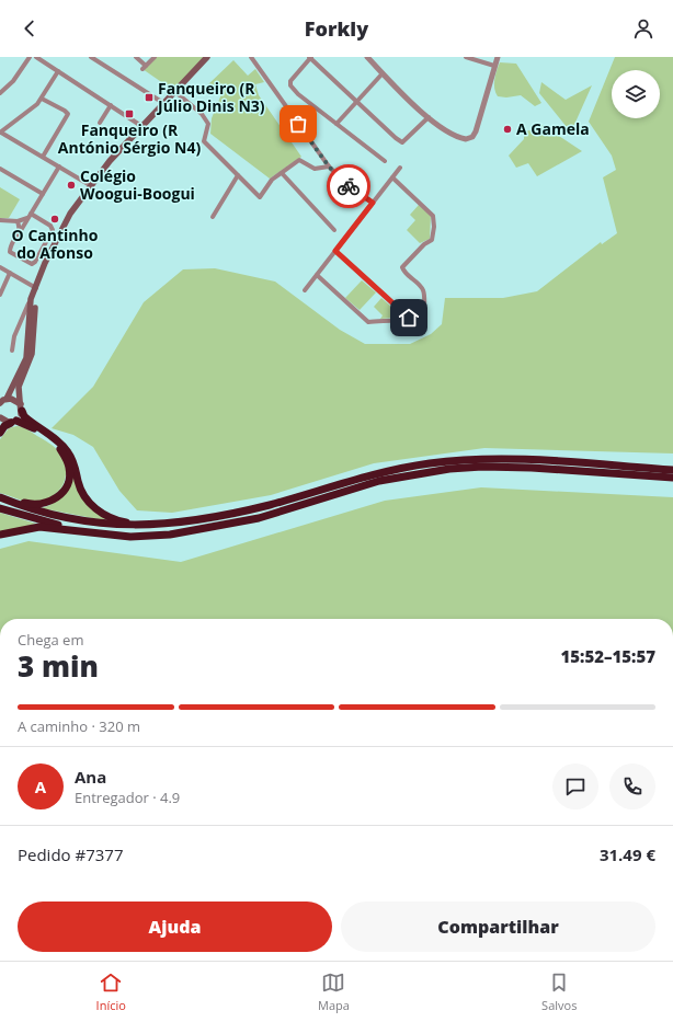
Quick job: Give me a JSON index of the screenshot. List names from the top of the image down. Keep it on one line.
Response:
{"places":{"transit":["Fanqueiro (R Júlio Dinis N3)","Fanqueiro (R António Sérgio N4)"],"other":["A Gamela","Colégio Woogui-Boogui","O Cantinho do Afonso"]},"page":{"header":"Forkly","heading":["3 min","Chega em","15:52–15:57"],"panel":["Ana","Entregador · 4.9","Pedido #7377","31.49 €"],"bar":"A caminho · 320 m","round":"A","buttons":["Ajuda","Compartilhar"],"tabs":["Início","Mapa","Salvos"]}}
